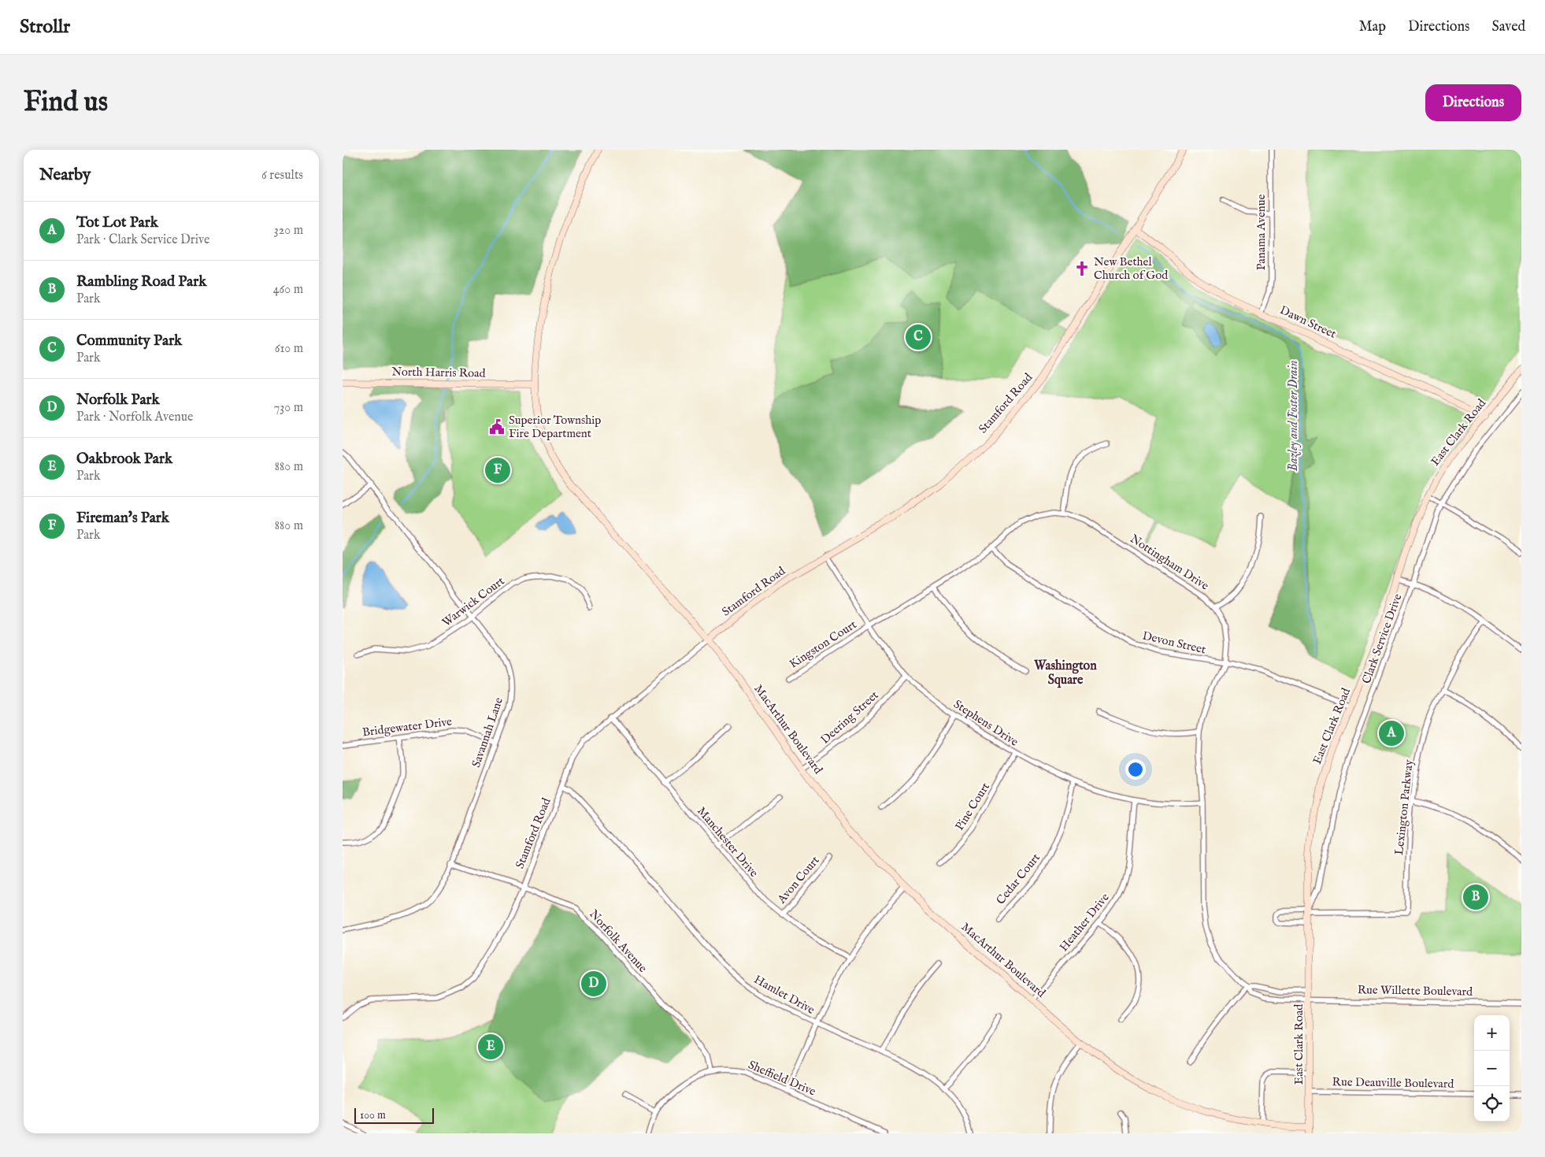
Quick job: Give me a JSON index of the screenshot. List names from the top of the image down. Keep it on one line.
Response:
{"streets":{"street":["Panama Avenue","Dawn Street","North Harris Road","Stamford Road","East Clark Road","Nottingham Drive","Warwick Court","Clark Service Drive","Devon Street","Kingston Court","Deering Street","Stephens Drive","Bridgewater Drive","MacArthur Boulevard","Savannah Lane","Pine Court","Lexington Parkway","Manchester Drive","Cedar Court","Avon Court","Heather Drive","Norfolk Avenue","Rue Willette Boulevard","Hamlet Drive","Sheffield Drive","Rue Deauville Boulevard"]},"crossings":[["Panama Avenue","Dawn Street"],["Dawn Street","Stamford Road"],["Dawn Street","East Clark Road"],["North Harris Road","MacArthur Boulevard"],["Stamford Road","Stephens Drive"],["Stamford Road","MacArthur Boulevard"],["Stamford Road","Manchester Drive"],["Stamford Road","Norfolk Avenue"],["Stamford Road","Hamlet Drive"],["East Clark Road","Nottingham Drive"],["East Clark Road","Clark Service Drive"],["East Clark Road","Devon Street"],["East Clark Road","MacArthur Boulevard"],["East Clark Road","Lexington Parkway"],["East Clark Road","Rue Willette Boulevard"],["East Clark Road","Rue Deauville Boulevard"],["Nottingham Drive","Devon Street"],["Nottingham Drive","Kingston Court"],["Nottingham Drive","Stephens Drive"],["Nottingham Drive","Rue Willette Boulevard"],["Warwick Court","Savannah Lane"],["Clark Service Drive","Lexington Parkway"],["Kingston Court","Stephens Drive"],["Deering Street","Stephens Drive"],["Deering Street","MacArthur Boulevard"],["Stephens Drive","Pine Court"],["Stephens Drive","Cedar Court"],["Stephens Drive","Heather Drive"],["Bridgewater Drive","Savannah Lane"],["MacArthur Boulevard","Heather Drive"],["Savannah Lane","Norfolk Avenue"],["Manchester Drive","Avon Court"],["Norfolk Avenue","Sheffield Drive"]],"districts":["Washington Square"],"water":["Bazley and Foster Drain"],"places":{"church":["New Bethel Church of God"],"public building":["Superior Township Fire Department"]},"scale_bar":"100 m","page":{"header":"Strollr","nav":["Map","Directions","Saved"],"buttons":"Directions","title":"Find us","heading":["Nearby","6 results"],"list":[{"mark":"A","name":"Tot Lot Park","note":"Park · Clark Service Drive","value":"320 m"},{"mark":"B","name":"Rambling Road Park","note":"Park","value":"460 m"},{"mark":"C","name":"Community Park","note":"Park","value":"610 m"},{"mark":"D","name":"Norfolk Park","note":"Park · Norfolk Avenue","value":"730 m"},{"mark":"E","name":"Oakbrook Park","note":"Park","value":"880 m"},{"mark":"F","name":"Fireman's Park","note":"Park","value":"880 m"}],"pins":["C","F","A","B","D","E"],"map_buttons":["+","−"],"scale":"100 m"}}
